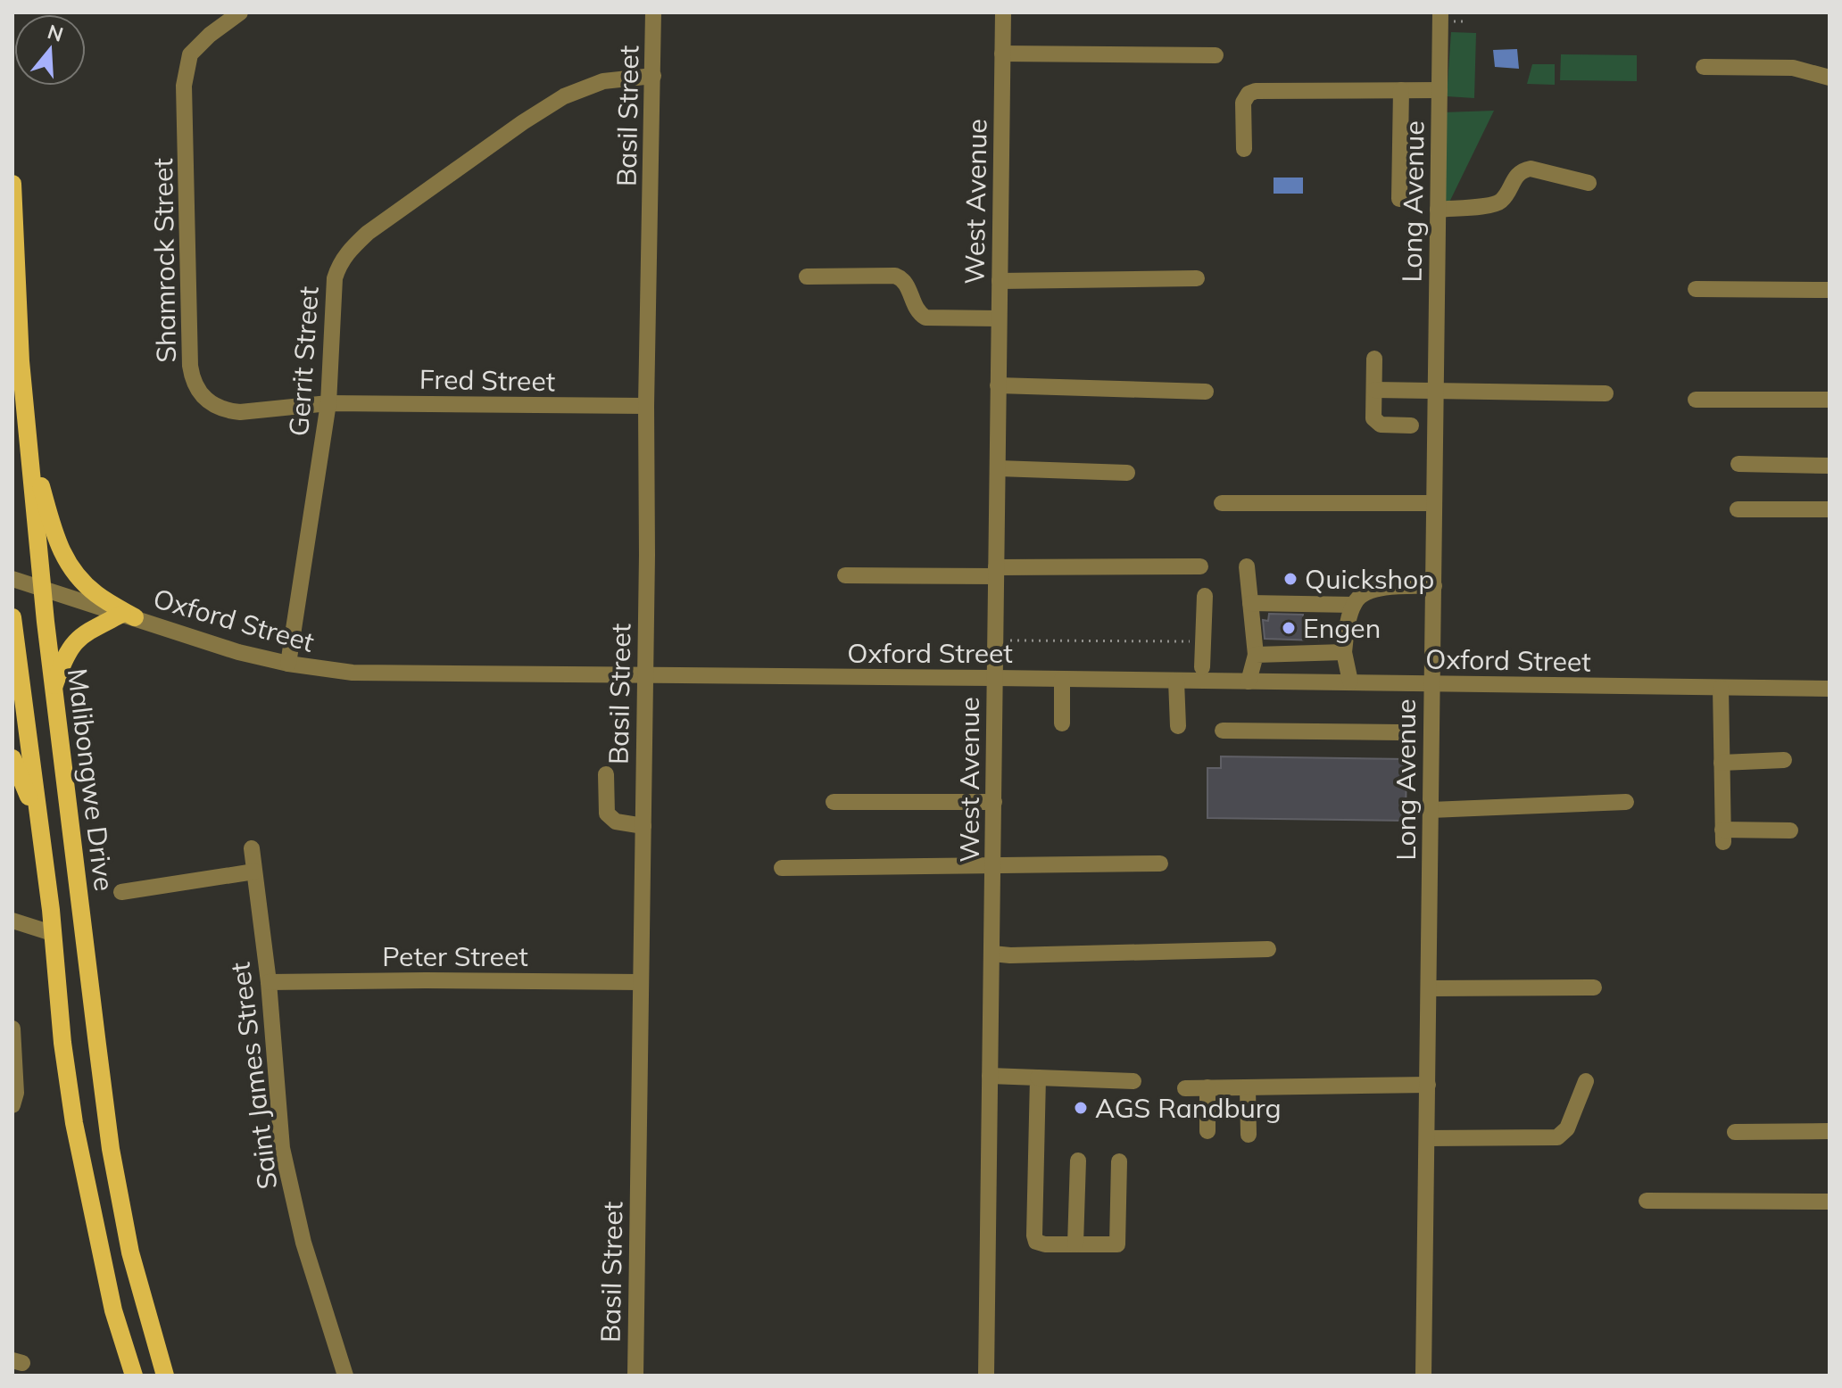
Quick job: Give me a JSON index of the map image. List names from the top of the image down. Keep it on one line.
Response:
{"streets":{"main road":["Malibongwe Drive"],"street":["Basil Street","West Avenue","Long Avenue","Shamrock Street","Gerrit Street","Fred Street","Oxford Street","Peter Street","Saint James Street"]},"crossings":[["Basil Street","Gerrit Street"],["Basil Street","Fred Street"],["Basil Street","Oxford Street"],["Basil Street","Peter Street"],["West Avenue","Oxford Street"],["Long Avenue","Oxford Street"],["Shamrock Street","Gerrit Street"],["Shamrock Street","Fred Street"],["Gerrit Street","Fred Street"],["Gerrit Street","Oxford Street"],["Oxford Street","Malibongwe Drive"],["Peter Street","Saint James Street"]],"places":["Quickshop","Engen","AGS Randburg"],"north":"top"}
